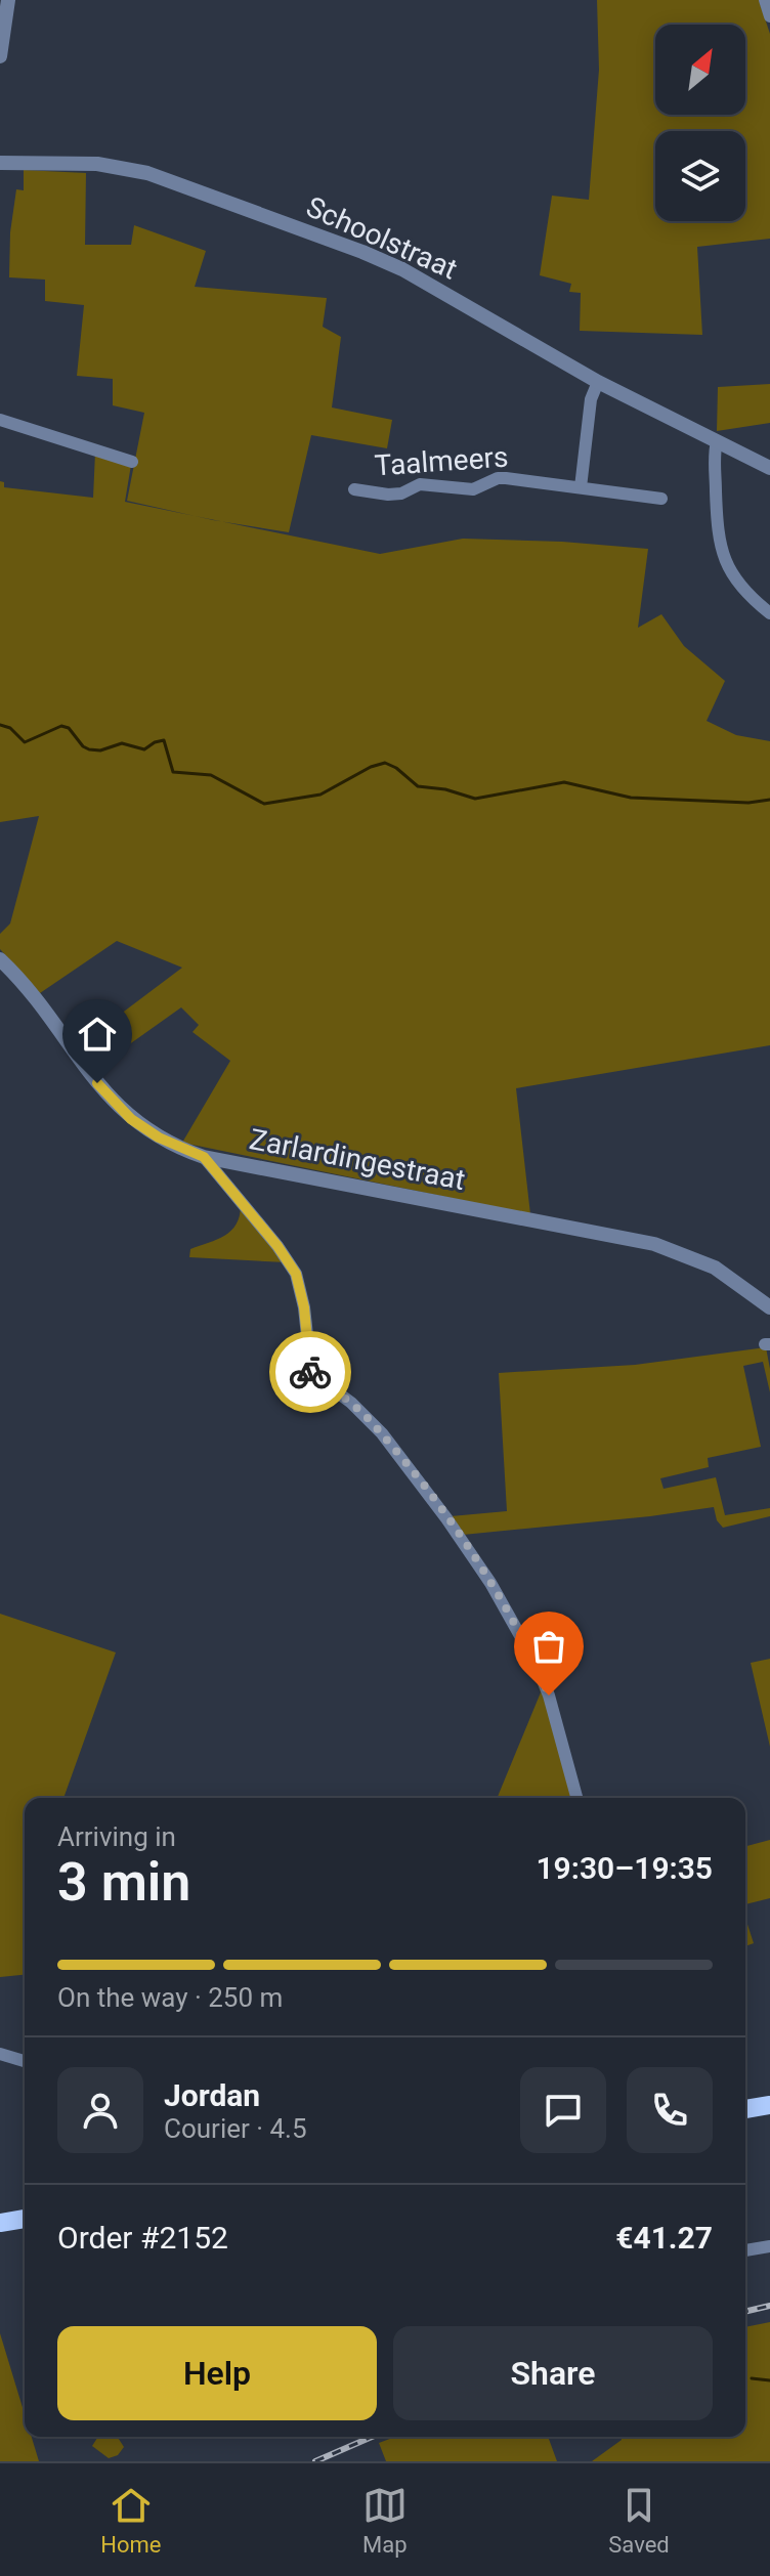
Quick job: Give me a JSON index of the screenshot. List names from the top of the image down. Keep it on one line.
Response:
{"streets":{"street":["Schoolstraat","Taalmeers","Zarlardingestraat"]},"north":"top right","page":{"heading":["3 min","Arriving in","19:30–19:35"],"panel":["Jordan","Courier · 4.5","Order #2152","€41.27"],"bar":"On the way · 250 m","buttons":["Help","Share"],"tabs":["Home","Map","Saved"]}}
